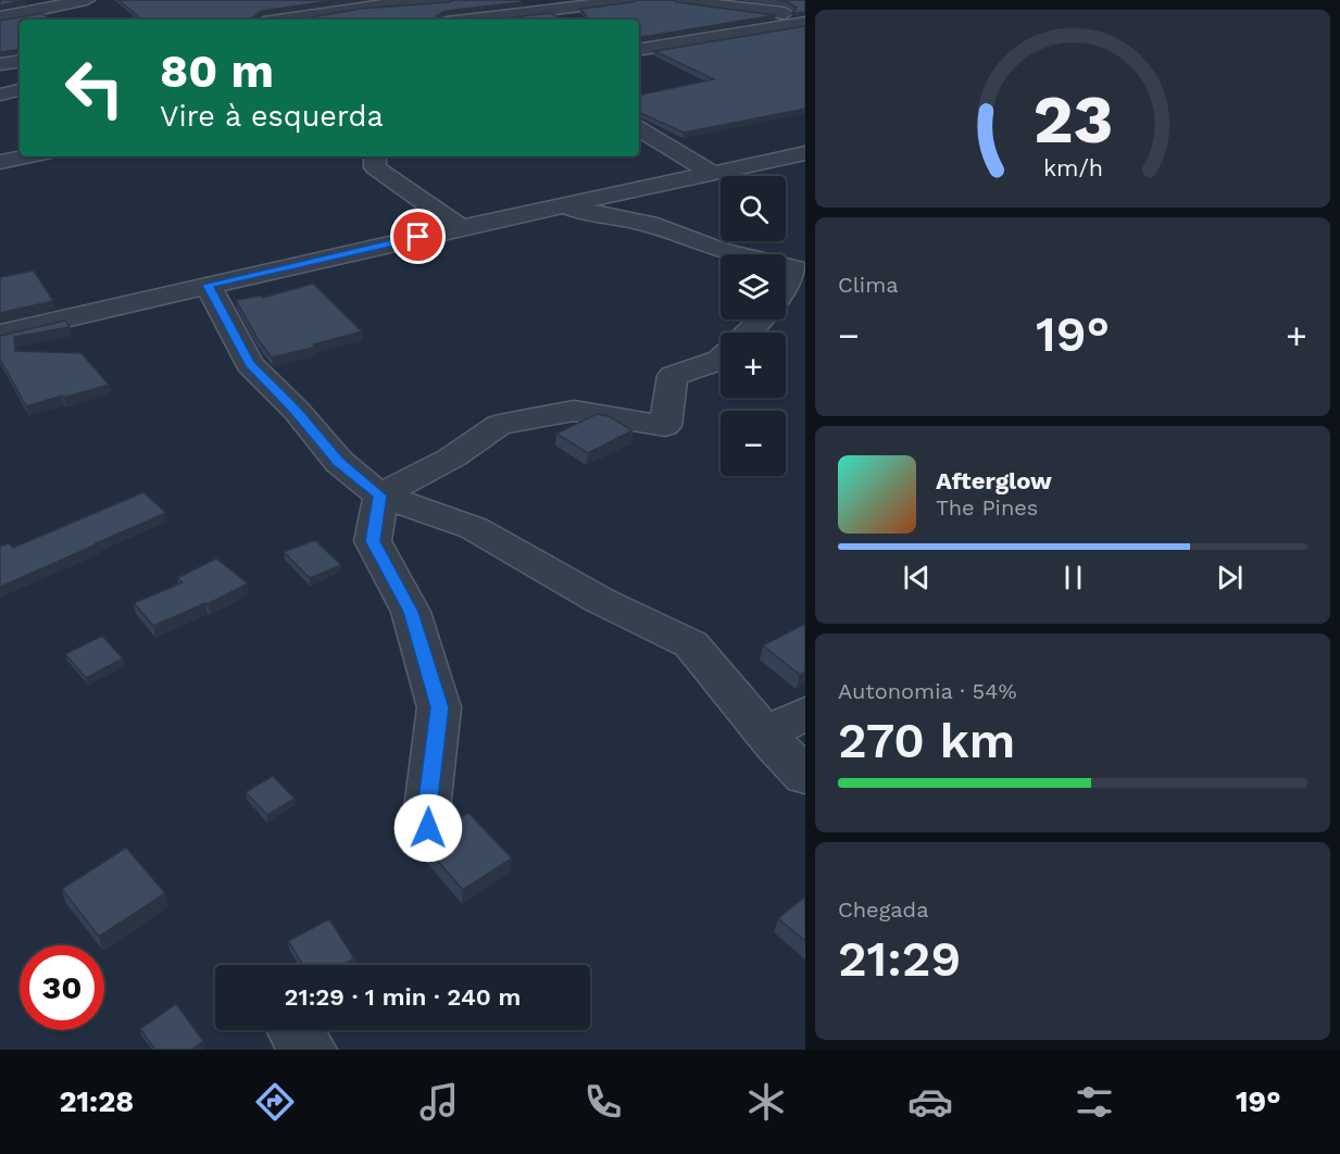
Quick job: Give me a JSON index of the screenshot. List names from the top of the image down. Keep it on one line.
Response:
{"page":{"turn":["80 m","Vire à esquerda"],"map_buttons":["+","−"],"tile":["Clima",["Autonomia · 54%","270 km"],["Chegada","21:29"]],"heat":["−","19°","+"],"song":["Afterglow","The Pines"],"limit":"30","trip":"21:29 · 1 min · 240 m","tabs":["21:28","19°"],"gauge":["23","km/h"]}}
